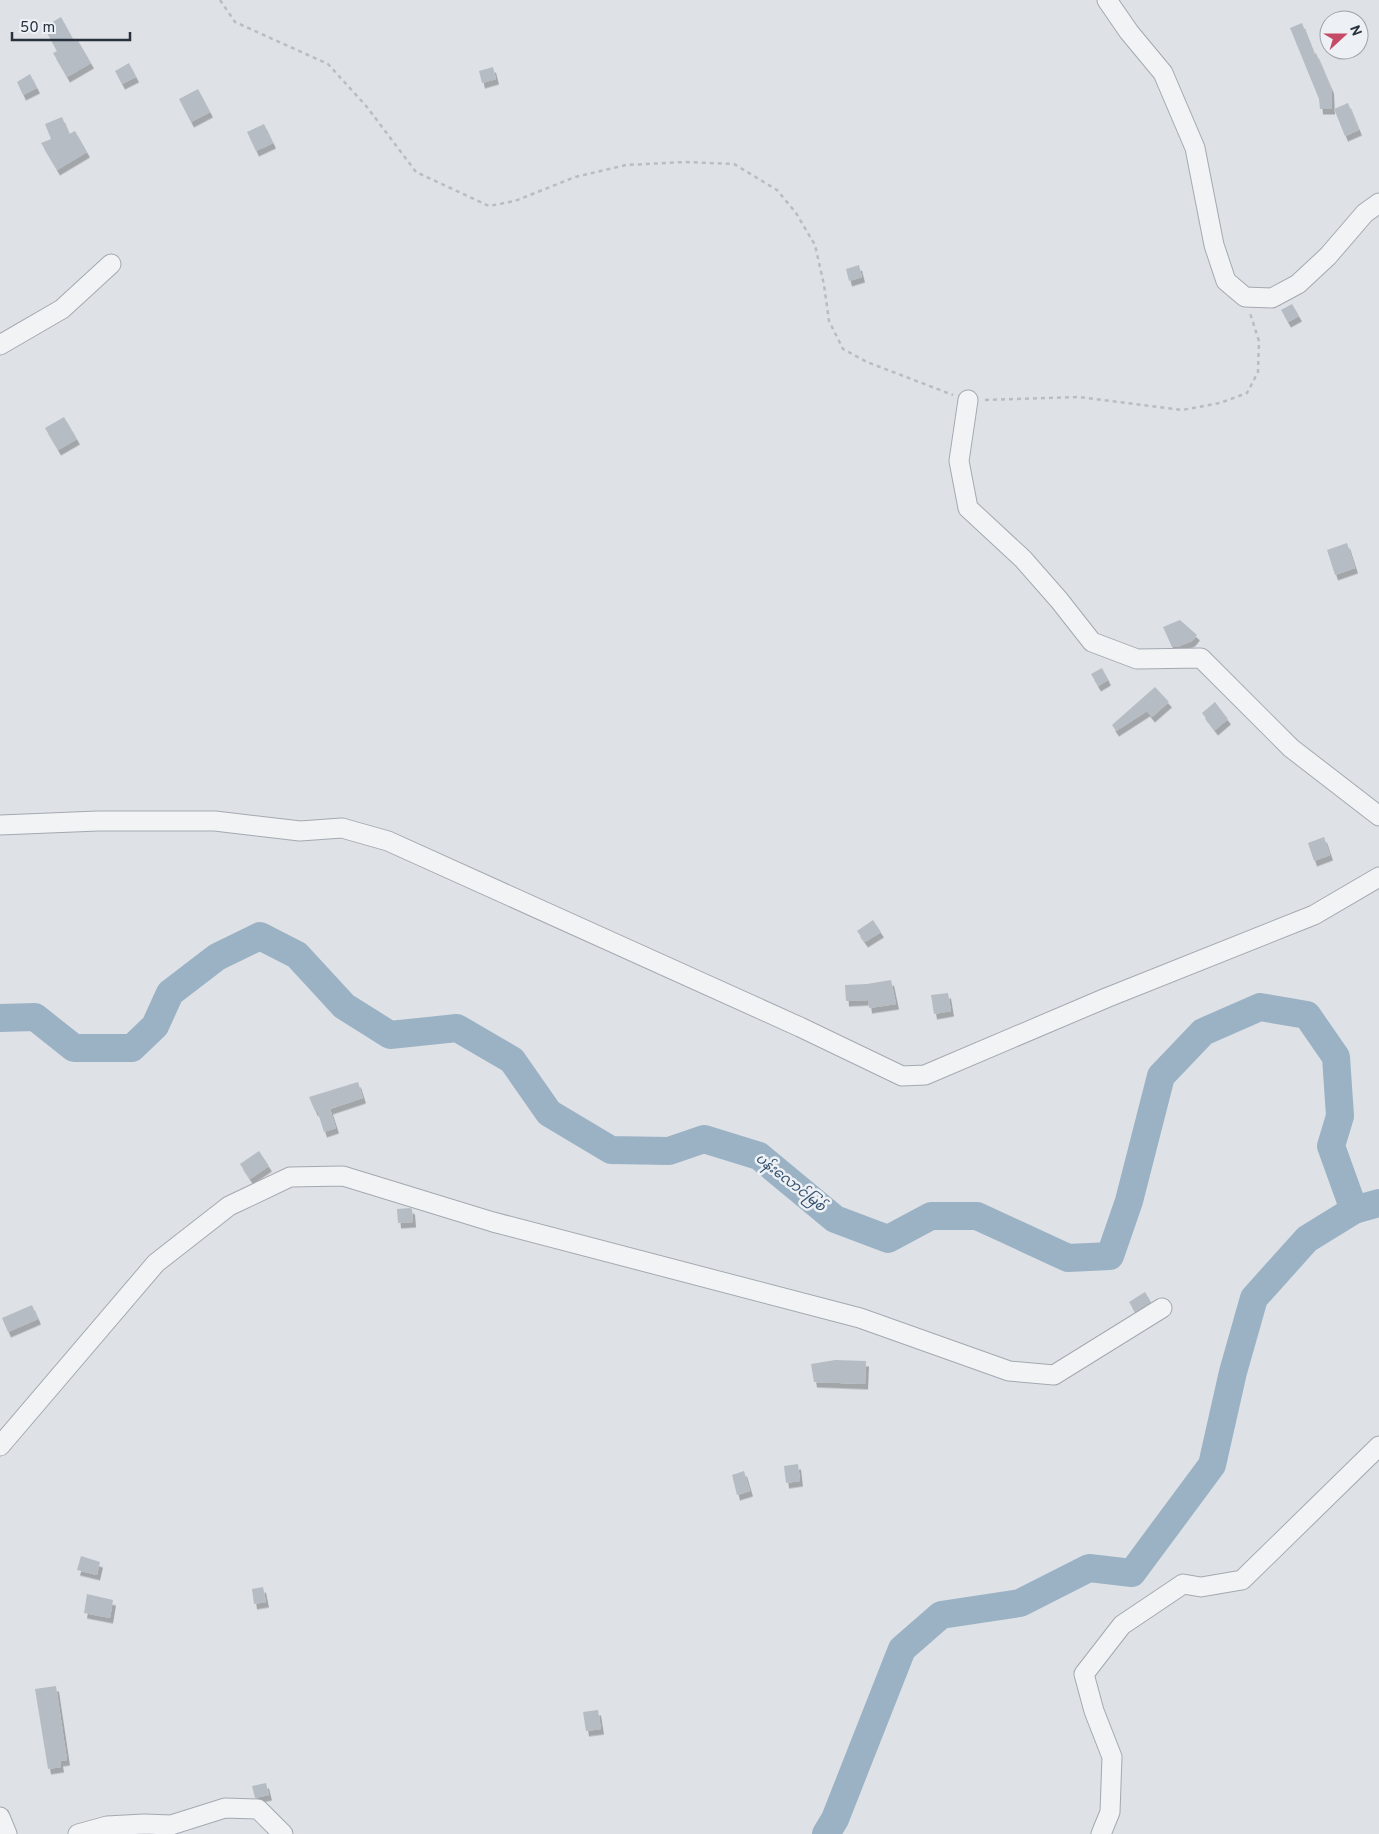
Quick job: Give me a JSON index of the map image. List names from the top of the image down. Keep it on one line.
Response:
{"water":["ပန်းလောင်မြစ်"],"scale_bar":"50 m","north":"right"}
